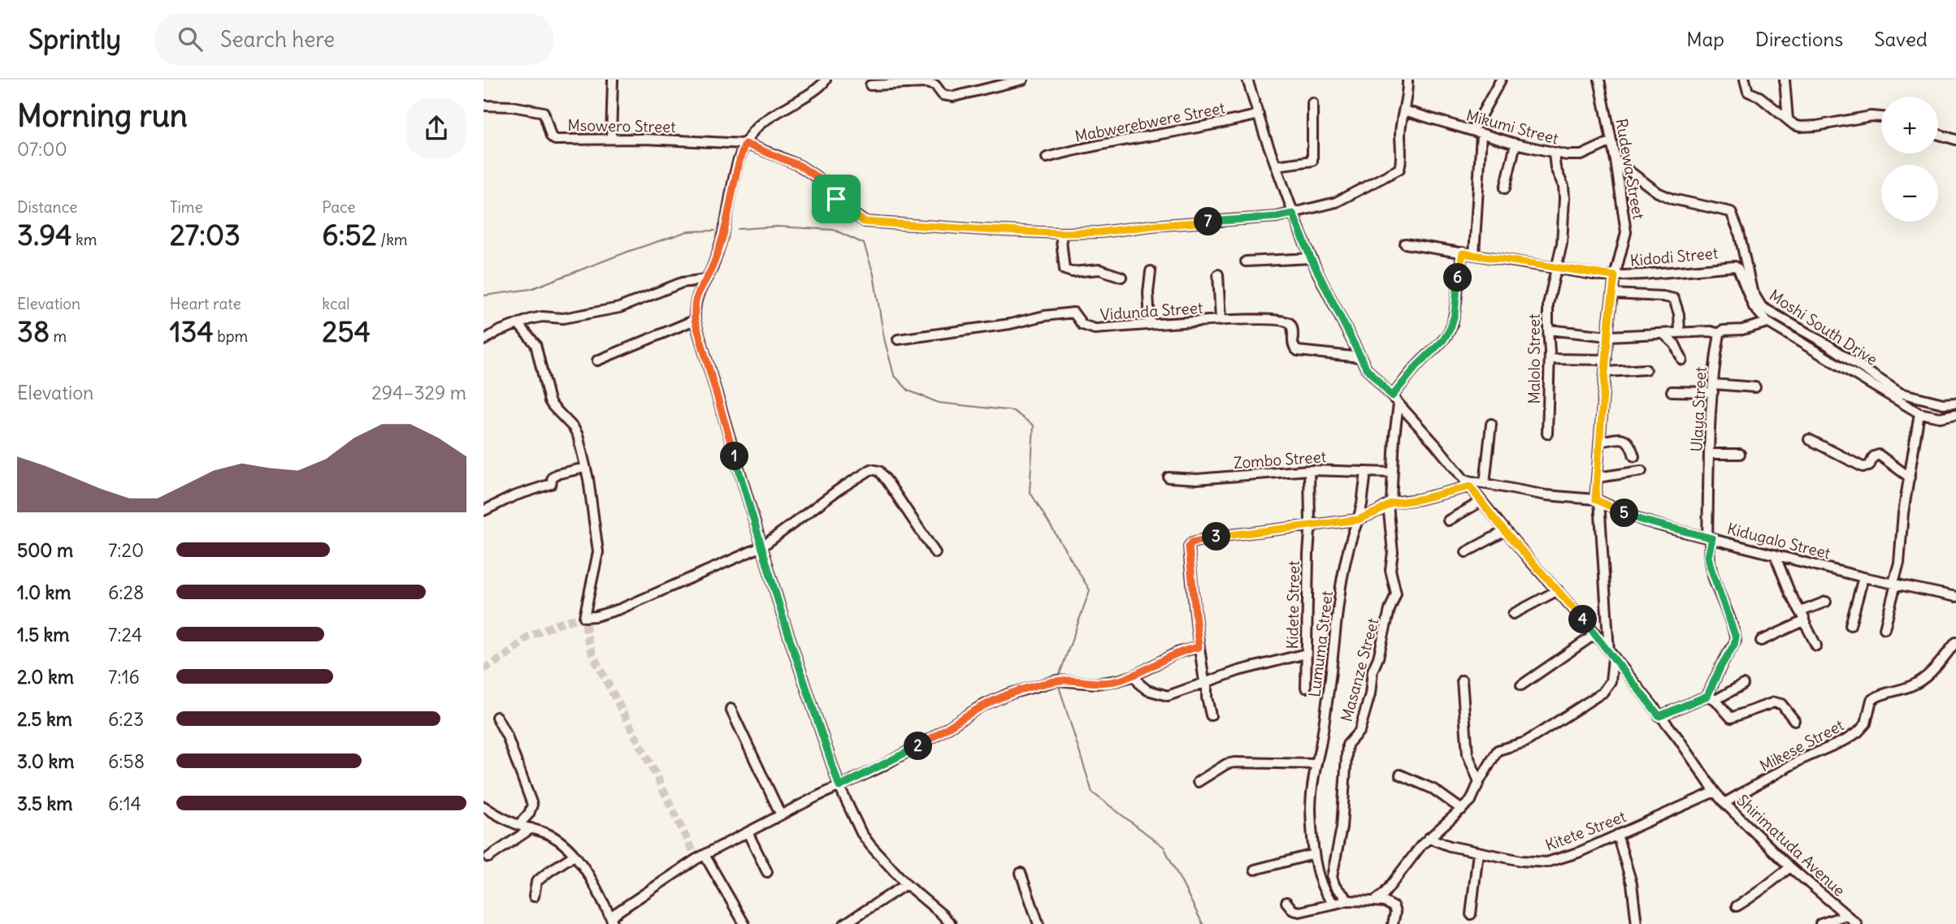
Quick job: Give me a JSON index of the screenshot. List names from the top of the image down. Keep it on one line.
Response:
{"streets":{"street":["Mabwerebwere Street","Msowero Street","Mikumi Street","Rudewa Street","Kidodi Street","Vidunda Street","Moshi South Drive","Malolo Street","Ulaya Street","Zombo Street","Kidugalo Street","Kidete Street","Lumuma Street","Masanze Street","Mikese Street","Kitete Street","Shirimatuda Avenue"]},"crossings":[["Mabwerebwere Street","Shirimatuda Avenue"],["Msowero Street","Mikumi Street"],["Msowero Street","Shirimatuda Avenue"],["Mikumi Street","Rudewa Street"],["Mikumi Street","Malolo Street"],["Rudewa Street","Kidodi Street"],["Rudewa Street","Moshi South Drive"],["Rudewa Street","Kidugalo Street"],["Rudewa Street","Shirimatuda Avenue"],["Kidodi Street","Malolo Street"],["Vidunda Street","Shirimatuda Avenue"],["Ulaya Street","Kidugalo Street"],["Zombo Street","Kidete Street"],["Zombo Street","Lumuma Street"],["Kidugalo Street","Shirimatuda Avenue"],["Mikese Street","Shirimatuda Avenue"],["Kitete Street","Shirimatuda Avenue"]],"page":{"header":"Sprintly","search":"Search here","nav":["Map","Directions","Saved"],"heading":["Morning run","07:00"],"map_buttons":["+","−"],"stats":[["Distance","3.94 km"],["Time","27:03"],["Pace","6:52 /km"],["Elevation","38 m"],["Heart rate","134 bpm"],["kcal","254"]],"pins":["7","6","1","5","3","4","2"],"chart":["Elevation","294–329 m"],"list":[{"name":"500 m","note":"7:20"},{"name":"1.0 km","note":"6:28"},{"name":"1.5 km","note":"7:24"},{"name":"2.0 km","note":"7:16"},{"name":"2.5 km","note":"6:23"},{"name":"3.0 km","note":"6:58"},{"name":"3.5 km","note":"6:14"}]}}
